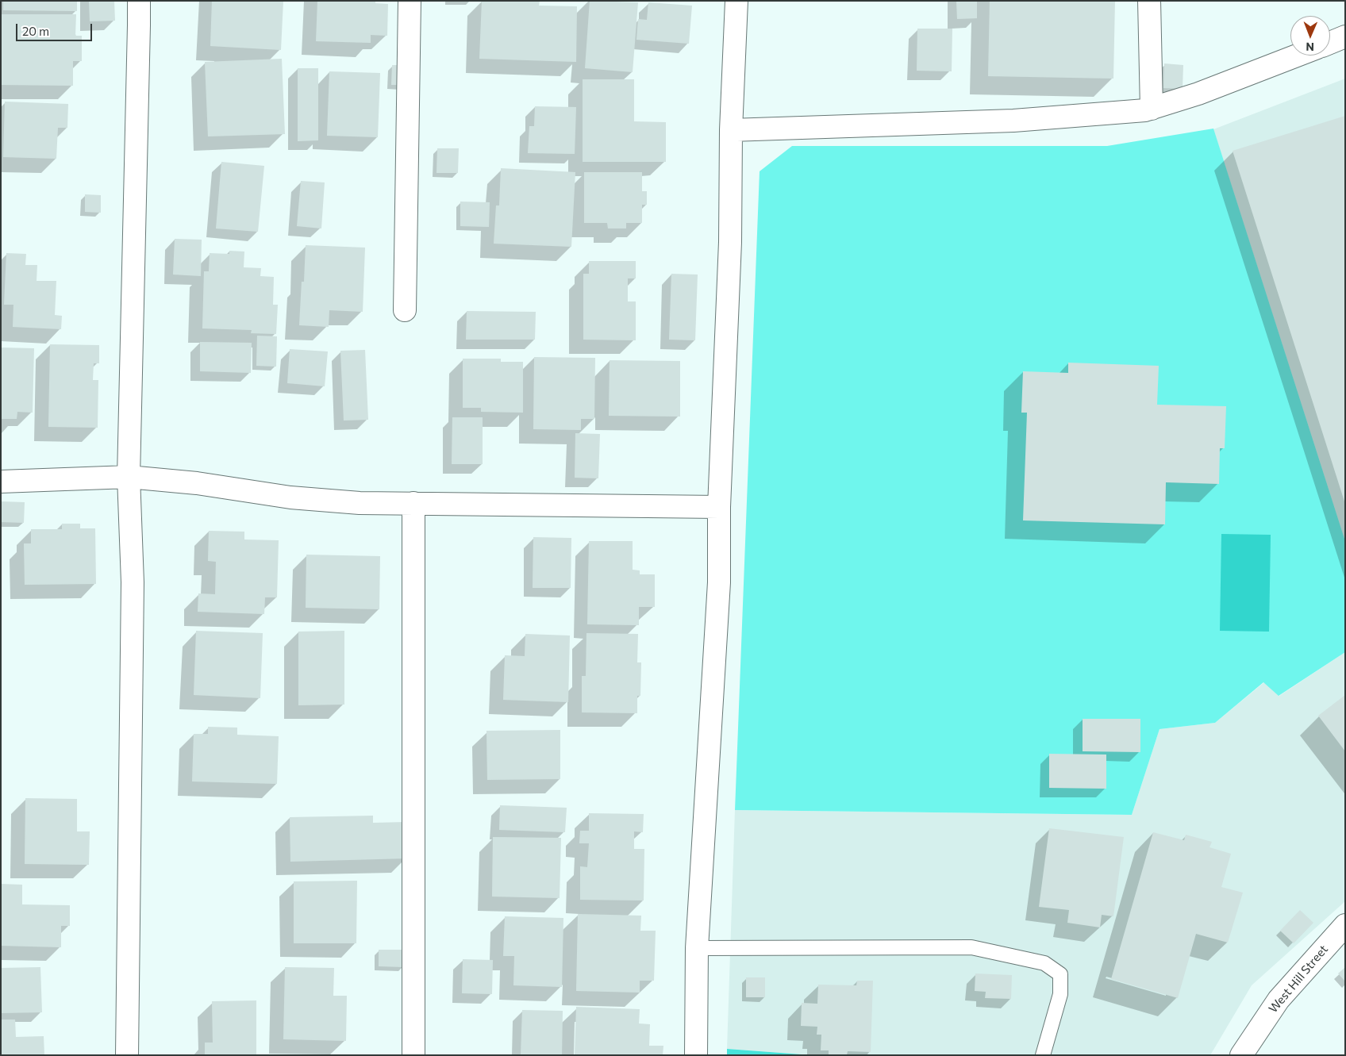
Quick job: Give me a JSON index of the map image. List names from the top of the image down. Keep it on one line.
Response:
{"streets":{"street":["West Hill Street"]},"scale_bar":"20 m","north":"bottom"}
